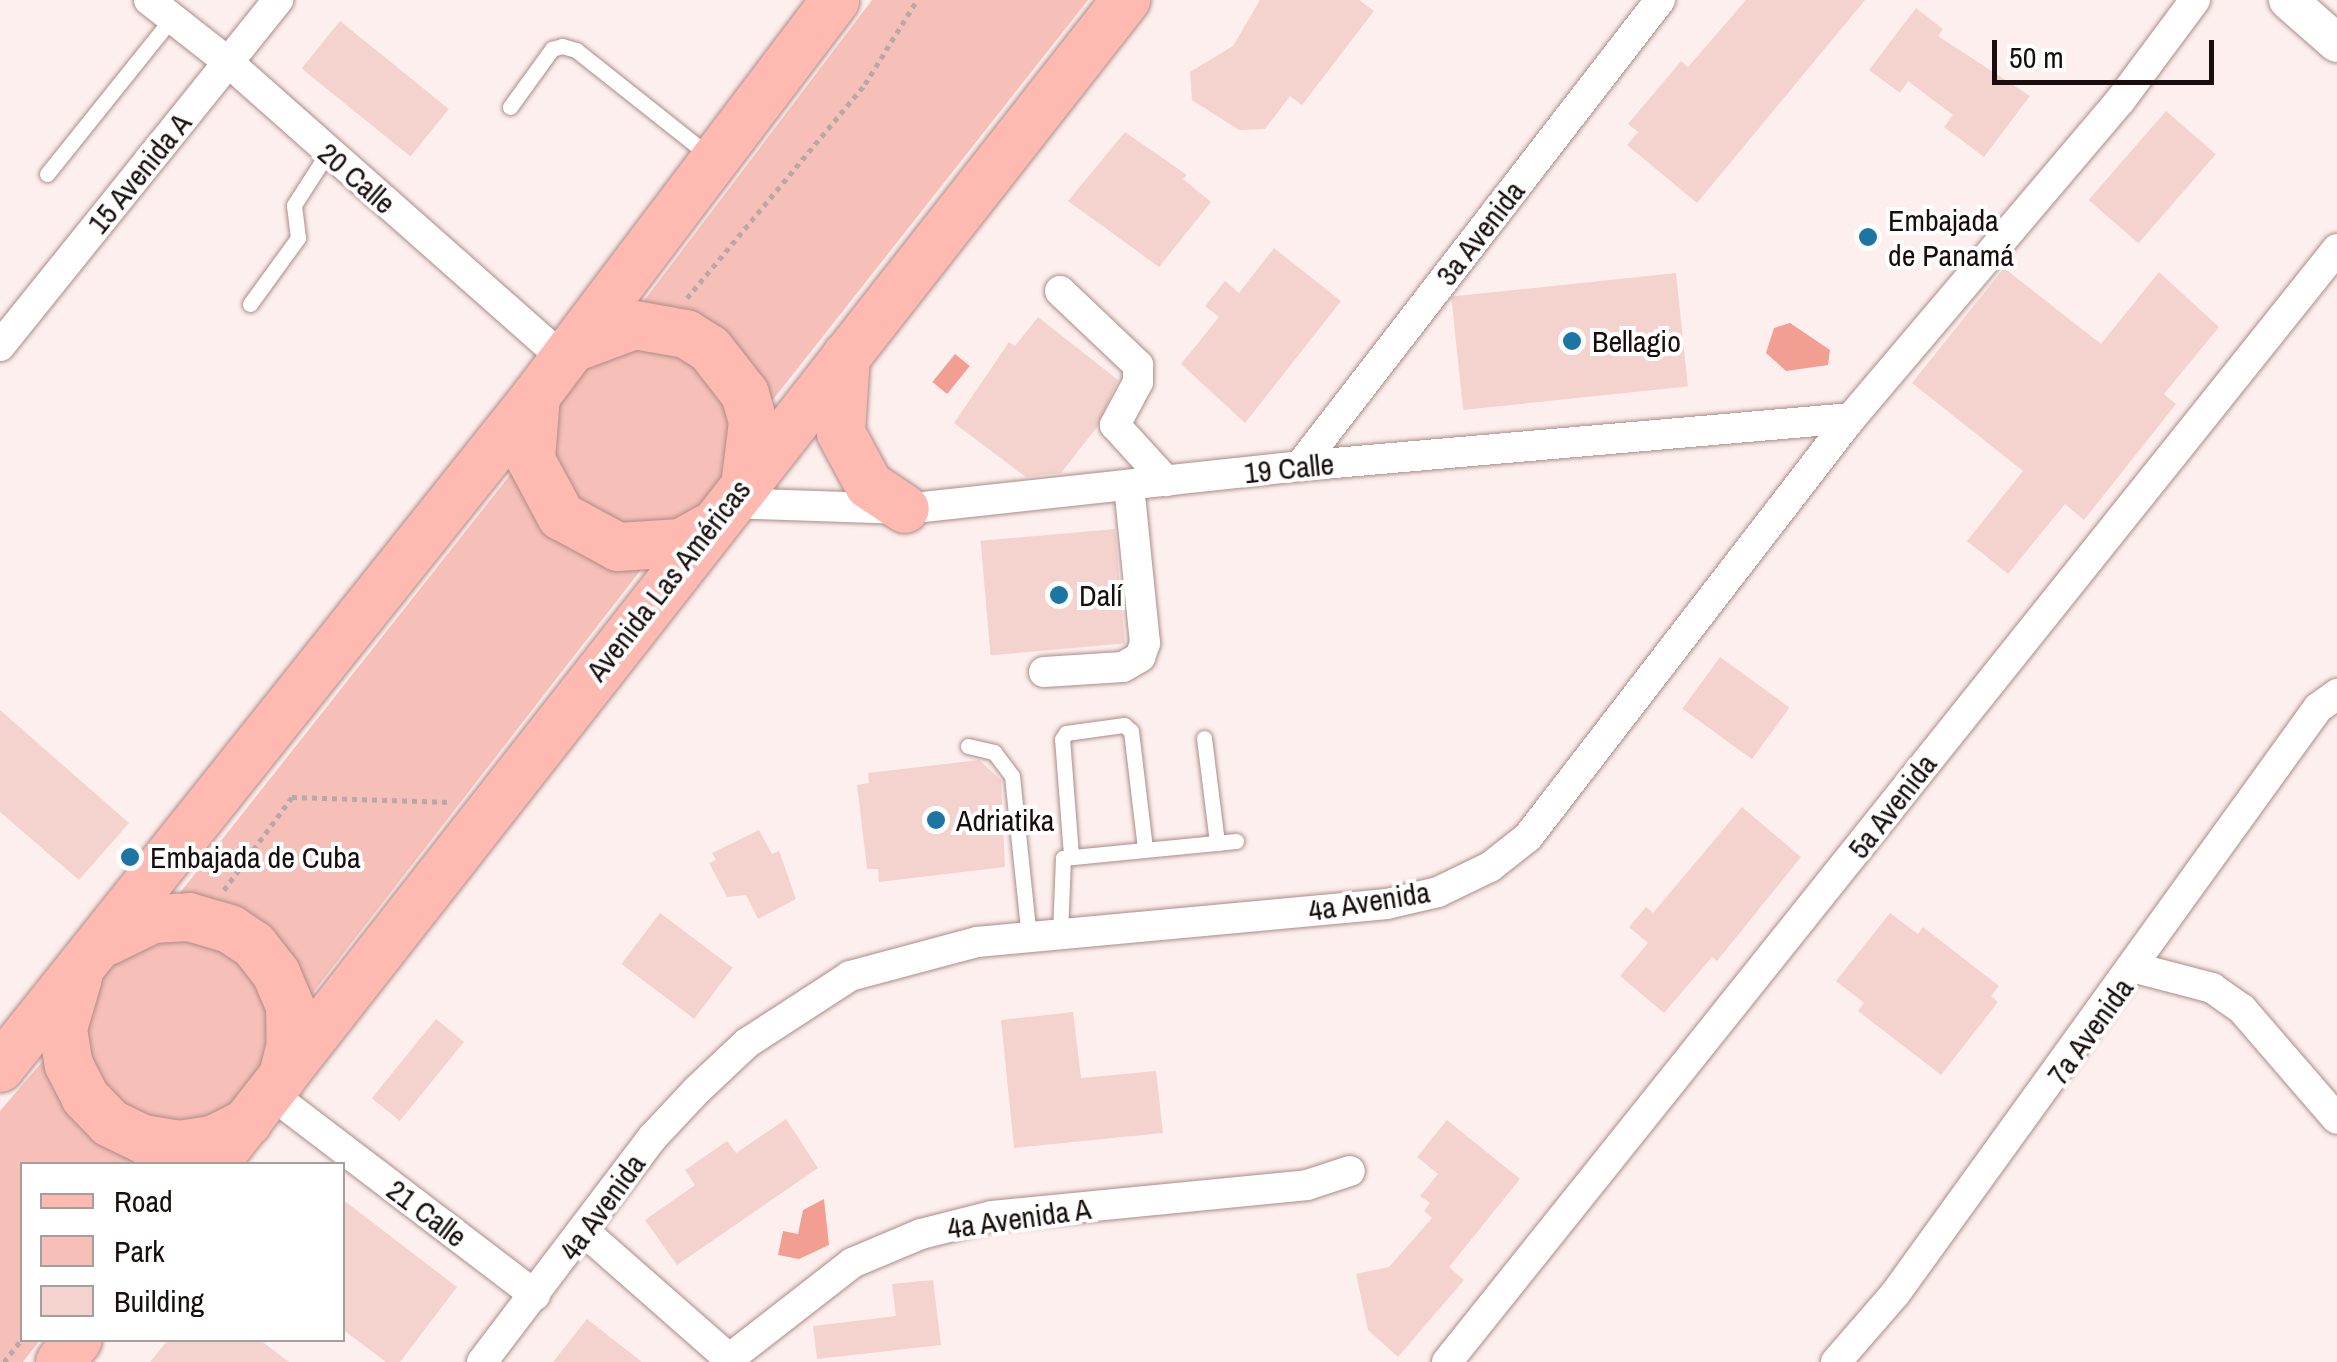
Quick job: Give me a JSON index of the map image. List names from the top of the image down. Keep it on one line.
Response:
{"streets":{"main road":["Avenida Las Américas"],"street":["15 Avenida A","20 Calle","3a Avenida","19 Calle","5a Avenida","4a Avenida","7a Avenida","21 Calle","4a Avenida A"]},"crossings":[["15 Avenida A","20 Calle"],["20 Calle","19 Calle"],["20 Calle","Avenida Las Américas"],["3a Avenida","19 Calle"],["19 Calle","Avenida Las Américas"],["19 Calle","4a Avenida"],["Avenida Las Américas","21 Calle"],["4a Avenida","21 Calle"]],"places":["Embajada de Panamá","Bellagio","Dalí","Adriatika","Embajada de Cuba"],"legend":["Road","Park","Building"],"scale_bar":"50 m"}
